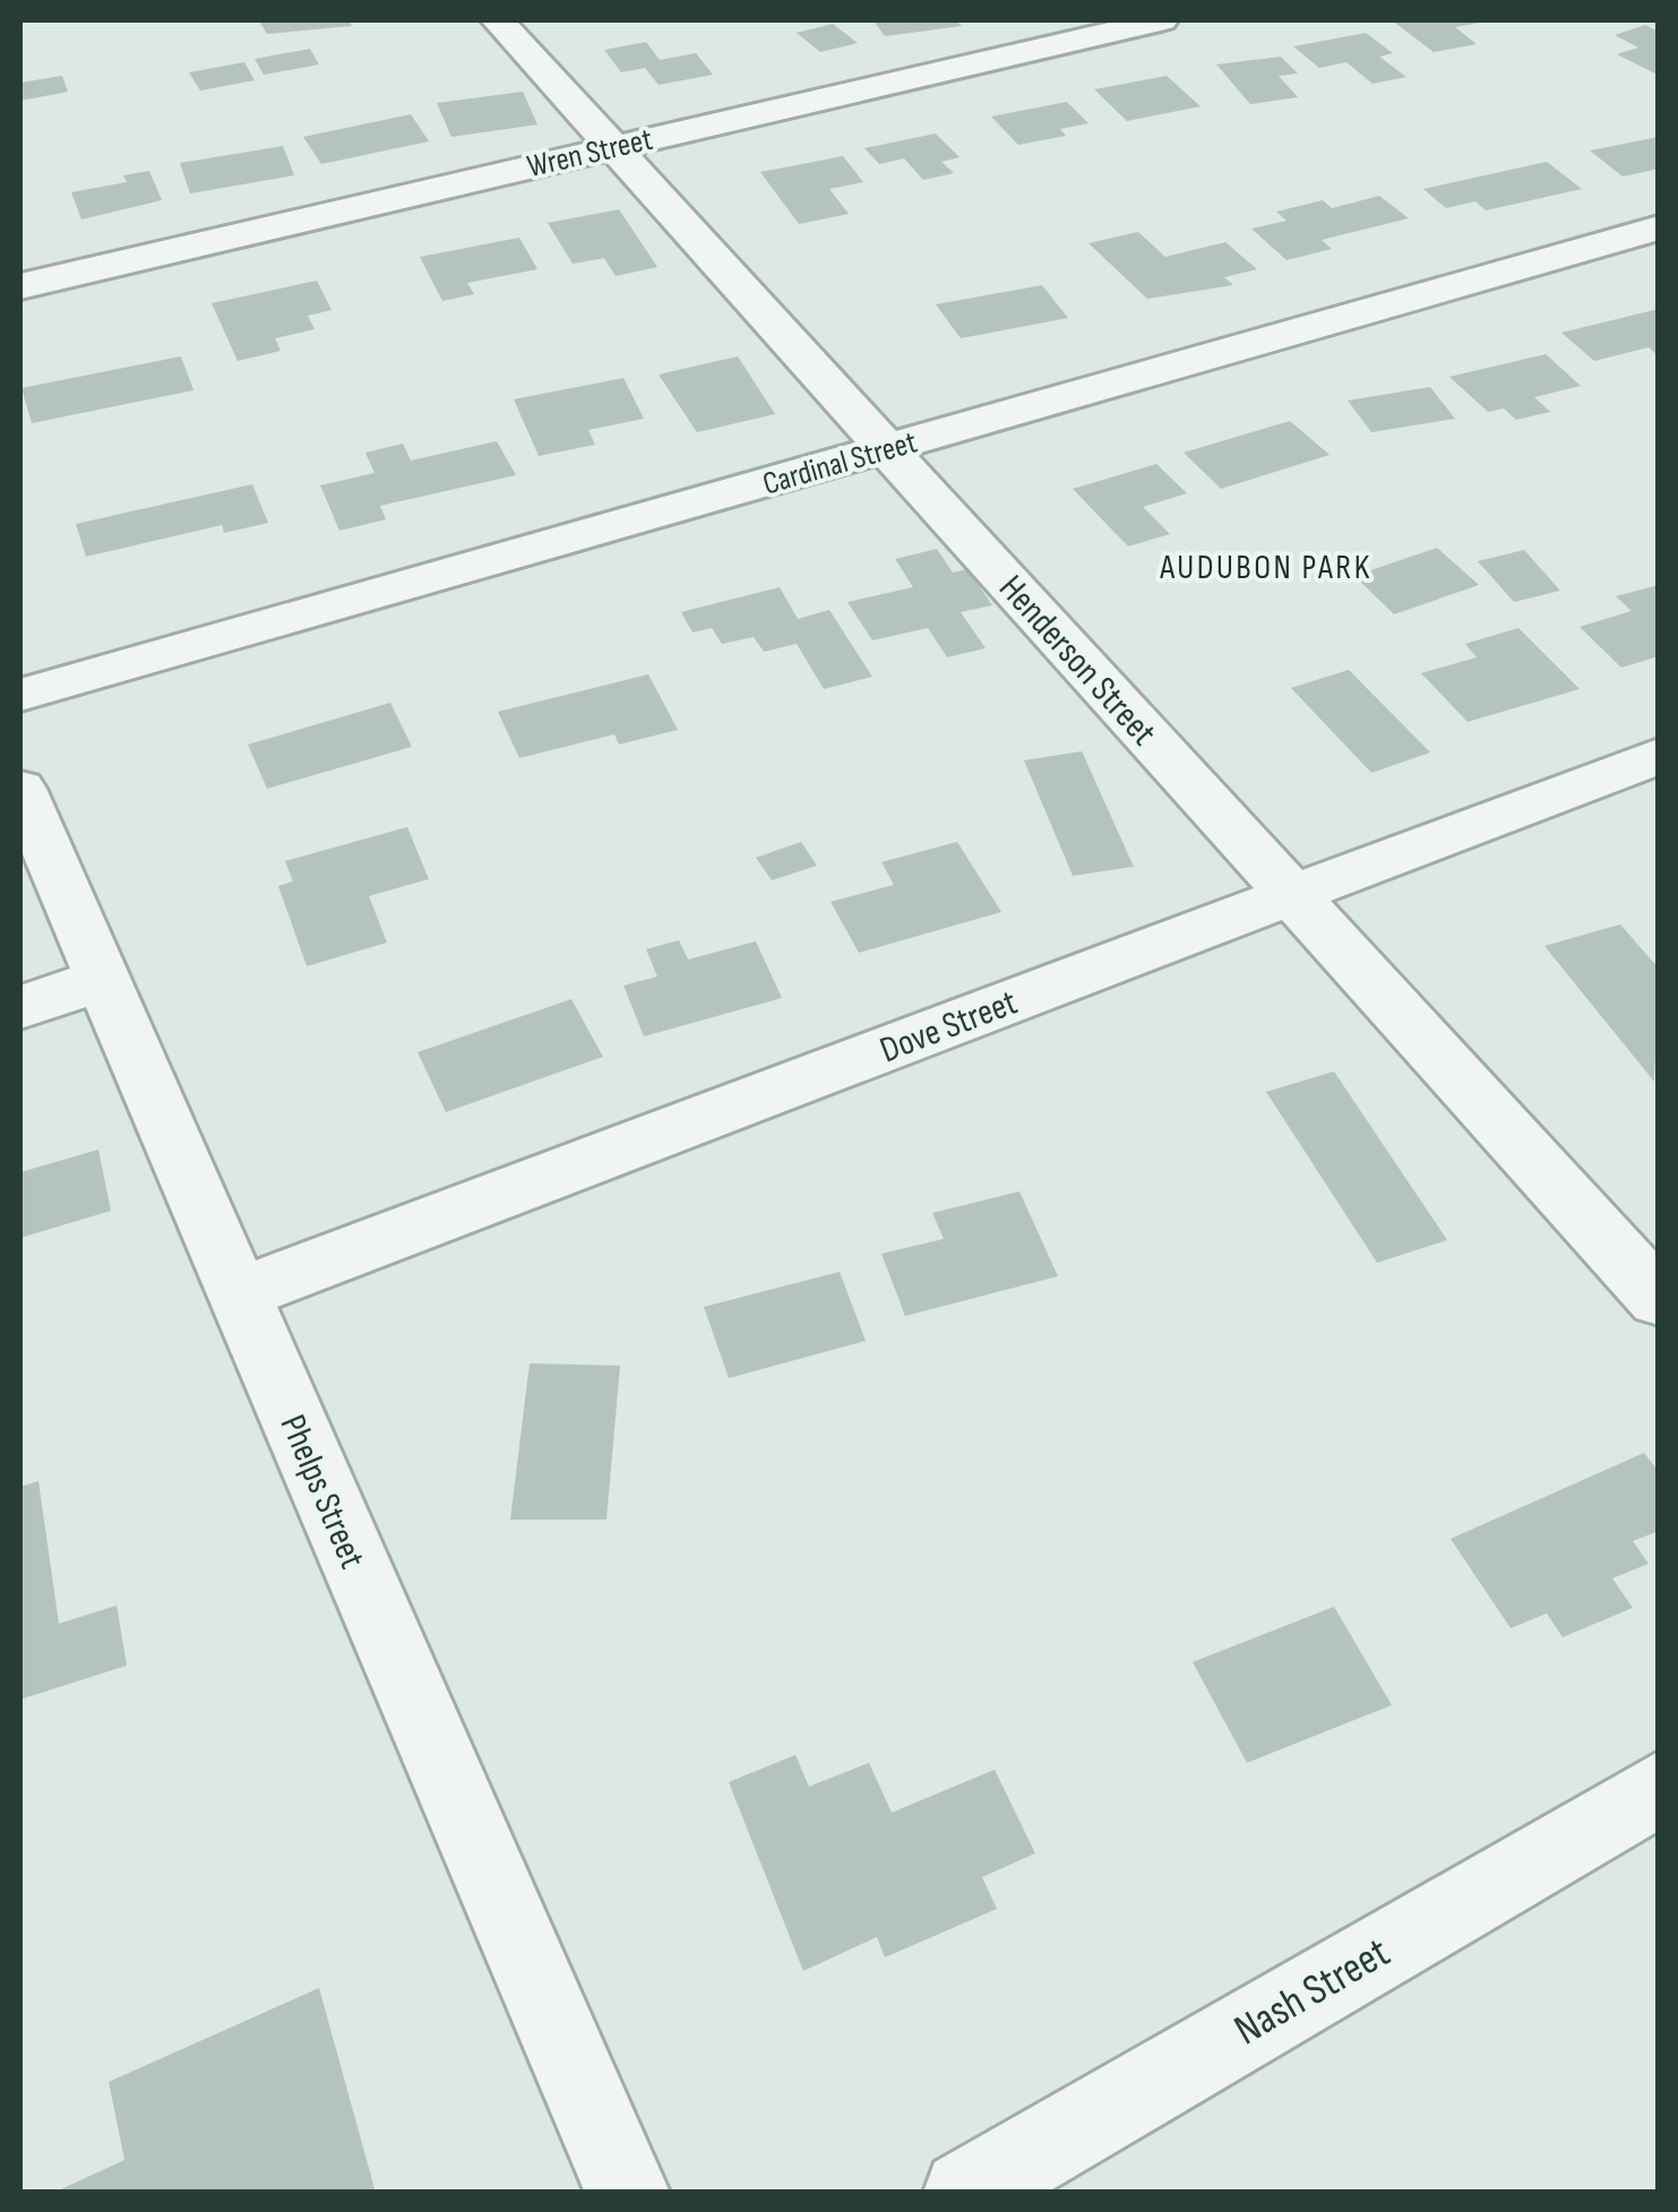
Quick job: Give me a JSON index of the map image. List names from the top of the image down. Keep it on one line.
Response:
{"streets":{"street":["Wren Street","Cardinal Street","Henderson Street","Dove Street","Phelps Street","Nash Street"]},"crossings":[["Wren Street","Henderson Street"],["Cardinal Street","Henderson Street"],["Henderson Street","Dove Street"],["Dove Street","Phelps Street"]],"districts":["AUDUBON PARK"]}
